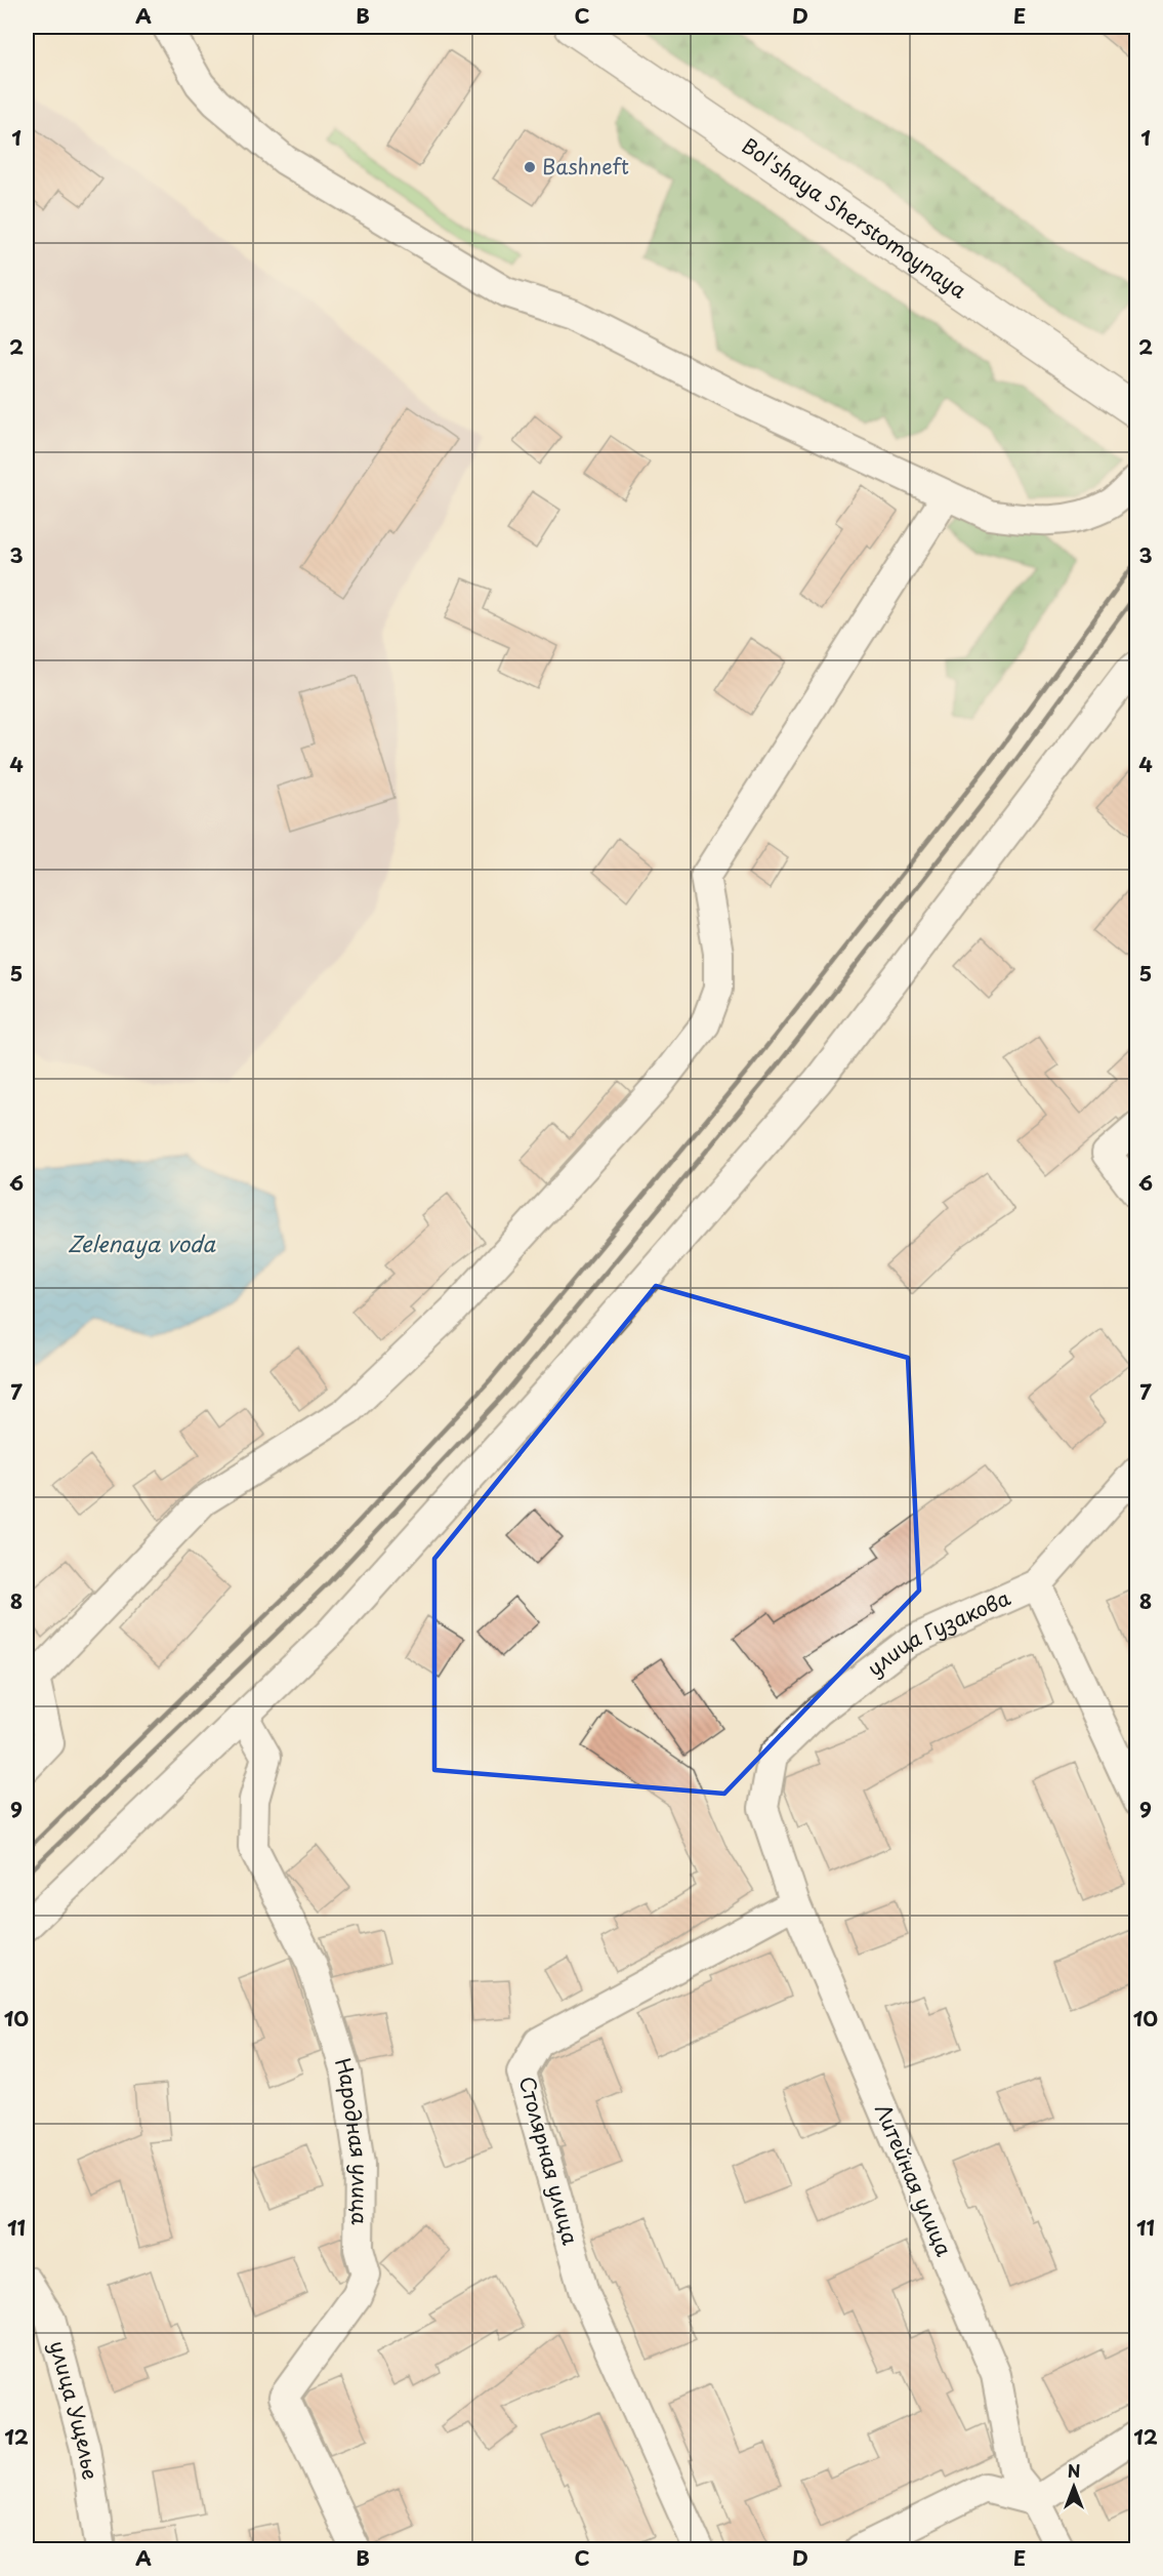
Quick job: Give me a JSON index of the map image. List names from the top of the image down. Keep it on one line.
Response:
{"streets":{"street":["Bol'shaya Sherstomoynaya","улица Гузакова","Народная улица","Столярная улица","Литейная улица","улица Ущелье"]},"crossings":[["улица Гузакова","Литейная улица"],["Столярная улица","Литейная улица"]],"water":["Zelenaya voda"],"places":["Bashneft"],"north":"top","grid":{"columns":["A","B","C","D","E"],"rows":["1","2","3","4","5","6","7","8","9","10","11","12"]}}
